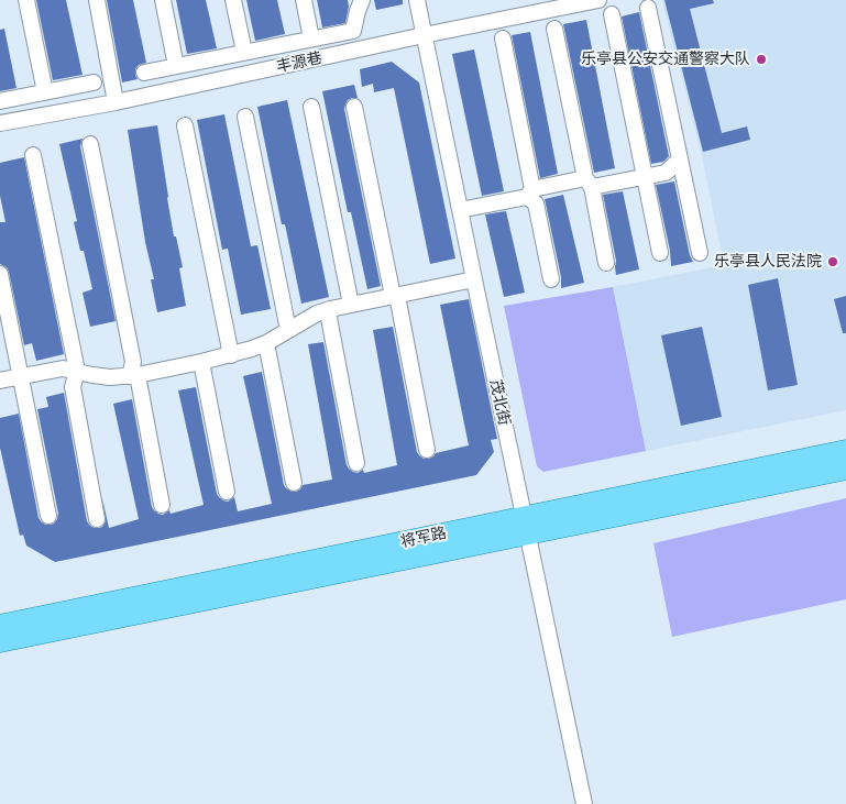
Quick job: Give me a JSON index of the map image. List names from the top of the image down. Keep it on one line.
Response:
{"streets":{"main road":["将军路"],"street":["丰源巷","茂北街"]},"crossings":[["丰源巷","茂北街"],["茂北街","将军路"]],"places":["乐亭县公安交通警察大队","乐亭县人民法院"]}
